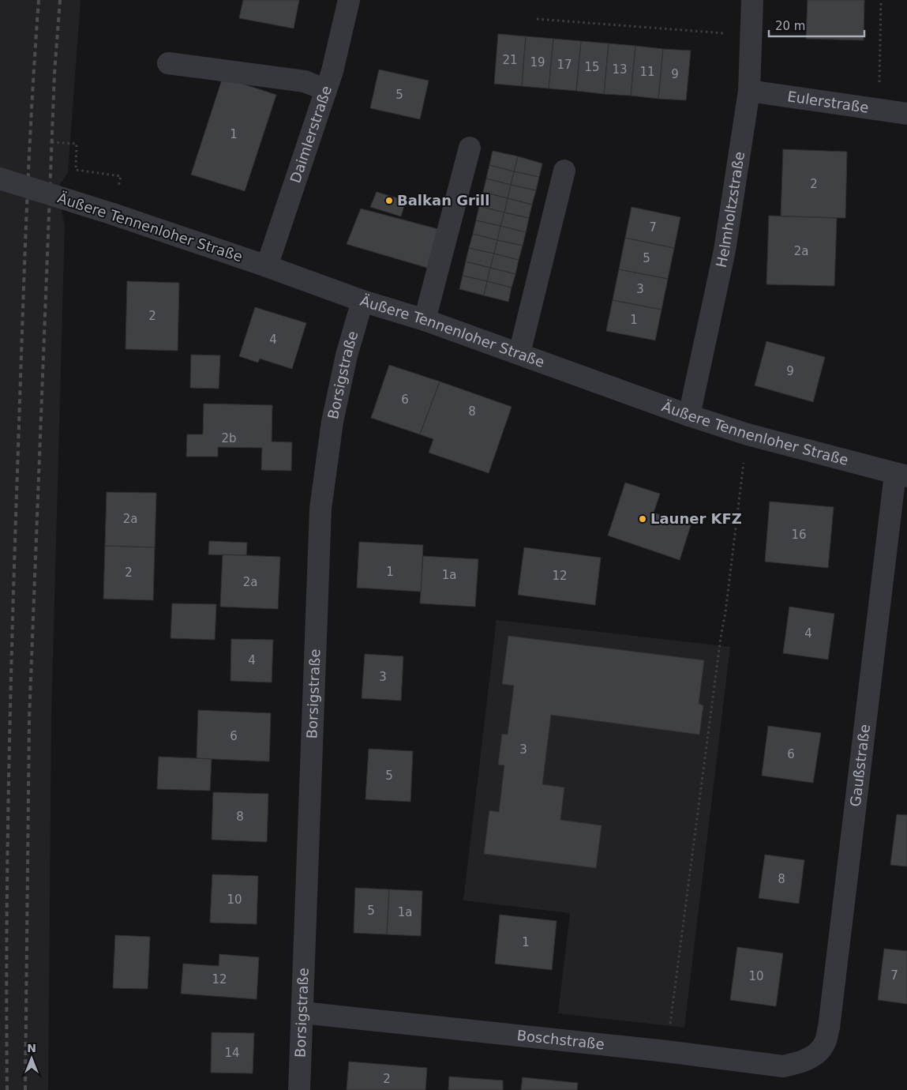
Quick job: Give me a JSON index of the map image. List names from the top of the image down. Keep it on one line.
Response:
{"streets":{"street":["Eulerstraße","Daimlerstraße","Helmholtzstraße","Äußere Tennenloher Straße","Borsigstraße","Gaußstraße","Boschstraße"]},"crossings":[["Eulerstraße","Helmholtzstraße"],["Daimlerstraße","Äußere Tennenloher Straße"],["Helmholtzstraße","Äußere Tennenloher Straße"],["Äußere Tennenloher Straße","Borsigstraße"],["Äußere Tennenloher Straße","Gaußstraße"],["Borsigstraße","Boschstraße"],["Gaußstraße","Boschstraße"]],"places":["Balkan Grill","Launer KFZ"],"house_numbers":["21","19","17","15","13","11","9","5","1","2","7","2a","5","3","2","1","4","9","6","8","2b","2a","16","1","2","1a","12","2a","4","4","3","6","3","6","5","8","8","10","5","1a","1","7","10","12","14","2"],"scale_bar":"20 m","north":"top"}
